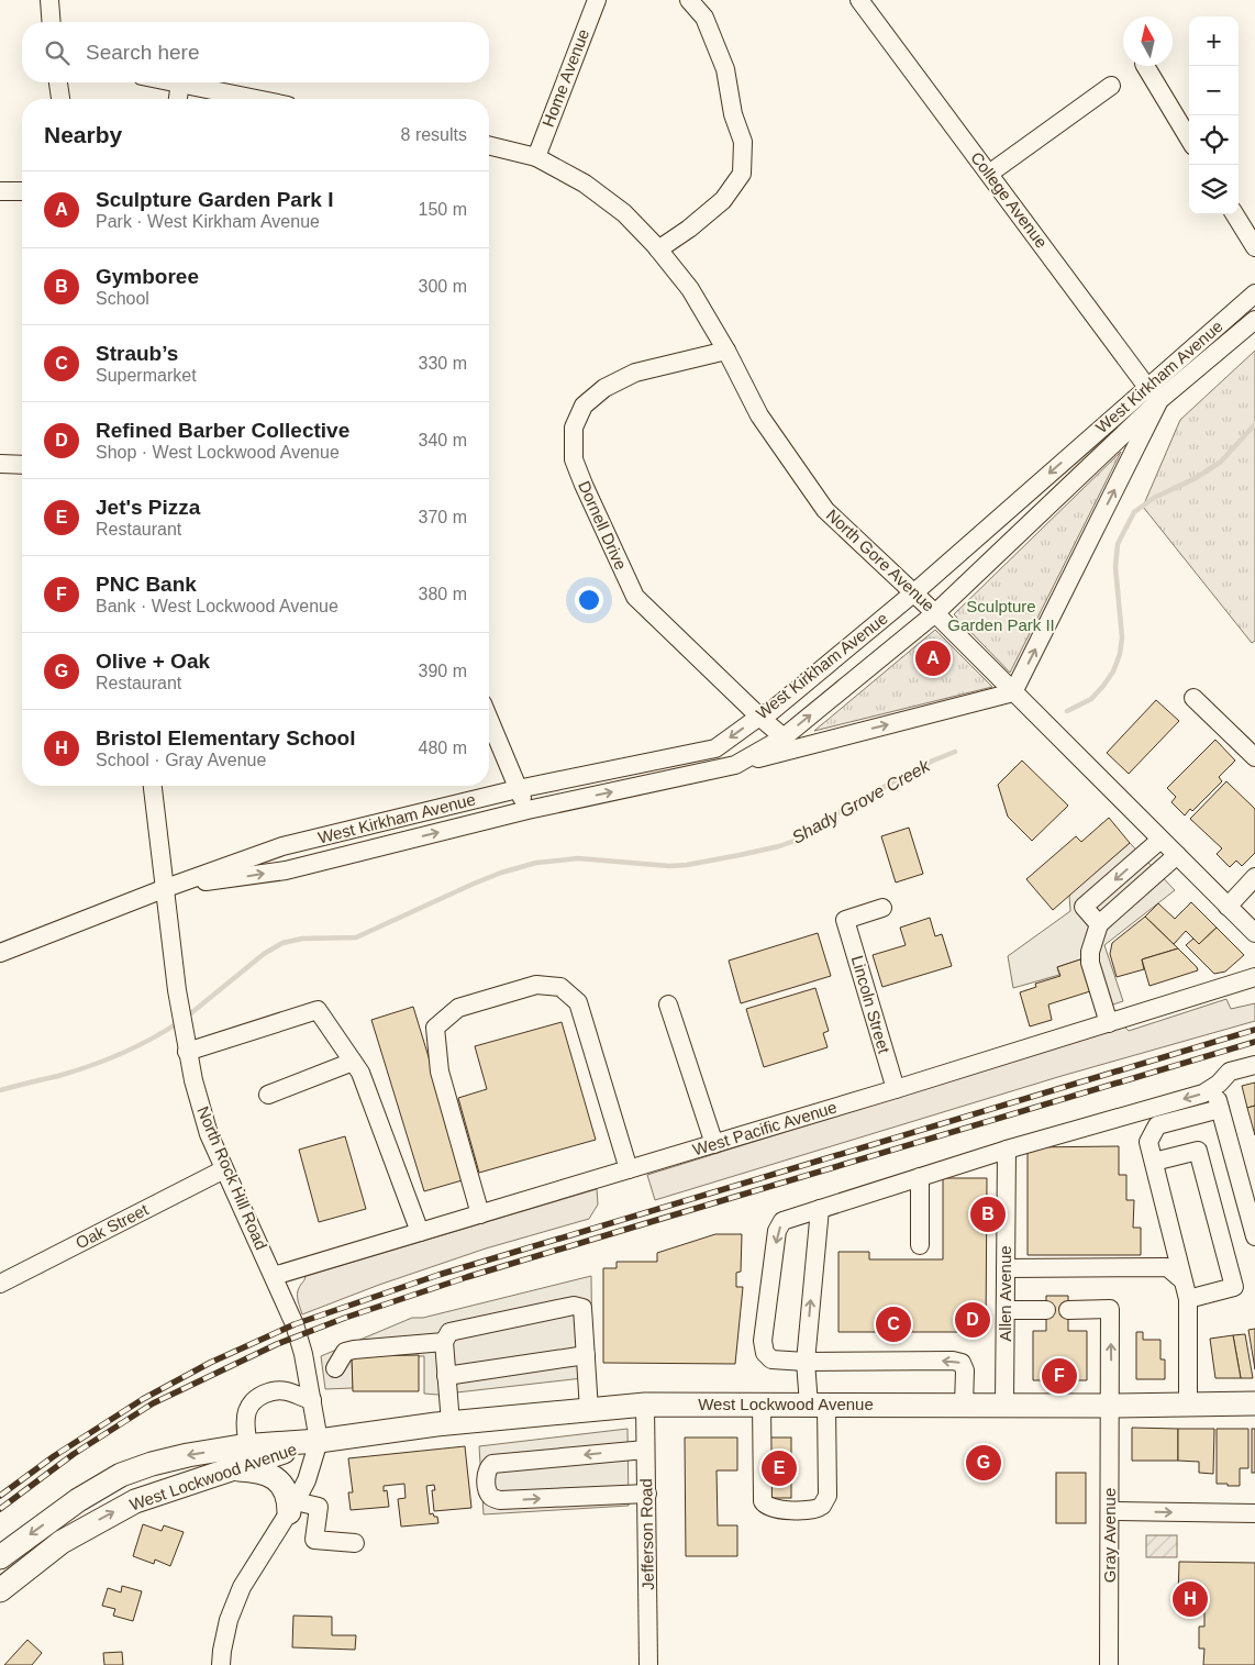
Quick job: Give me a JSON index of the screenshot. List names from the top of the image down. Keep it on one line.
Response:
{"streets":{"main road":["West Lockwood Avenue"],"street":["Home Avenue","College Avenue","West Kirkham Avenue","Dornell Drive","North Gore Avenue","Lincoln Street","West Pacific Avenue","North Rock Hill Road","Oak Street","Allen Avenue","Jefferson Road","Gray Avenue"]},"crossings":[["Home Avenue","North Gore Avenue"],["College Avenue","West Kirkham Avenue"],["West Kirkham Avenue","Dornell Drive"],["West Kirkham Avenue","North Gore Avenue"],["West Kirkham Avenue","North Rock Hill Road"],["Dornell Drive","North Gore Avenue"],["Lincoln Street","West Pacific Avenue"],["West Pacific Avenue","North Rock Hill Road"],["North Rock Hill Road","Oak Street"],["North Rock Hill Road","West Lockwood Avenue"],["Allen Avenue","West Lockwood Avenue"],["West Lockwood Avenue","Jefferson Road"],["West Lockwood Avenue","Gray Avenue"]],"water":["Shady Grove Creek"],"parks":["Sculpture Garden Park II"],"north":"top","page":{"map_buttons":["+","−"],"search":"Search here","heading":["Nearby","8 results"],"list":[{"mark":"A","name":"Sculpture Garden Park I","note":"Park · West Kirkham Avenue","value":"150 m"},{"mark":"B","name":"Gymboree","note":"School","value":"300 m"},{"mark":"C","name":"Straub’s","note":"Supermarket","value":"330 m"},{"mark":"D","name":"Refined Barber Collective","note":"Shop · West Lockwood Avenue","value":"340 m"},{"mark":"E","name":"Jet's Pizza","note":"Restaurant","value":"370 m"},{"mark":"F","name":"PNC Bank","note":"Bank · West Lockwood Avenue","value":"380 m"},{"mark":"G","name":"Olive + Oak","note":"Restaurant","value":"390 m"},{"mark":"H","name":"Bristol Elementary School","note":"School · Gray Avenue","value":"480 m"}],"pins":["A","B","D","C","F","G","E","H"]}}
